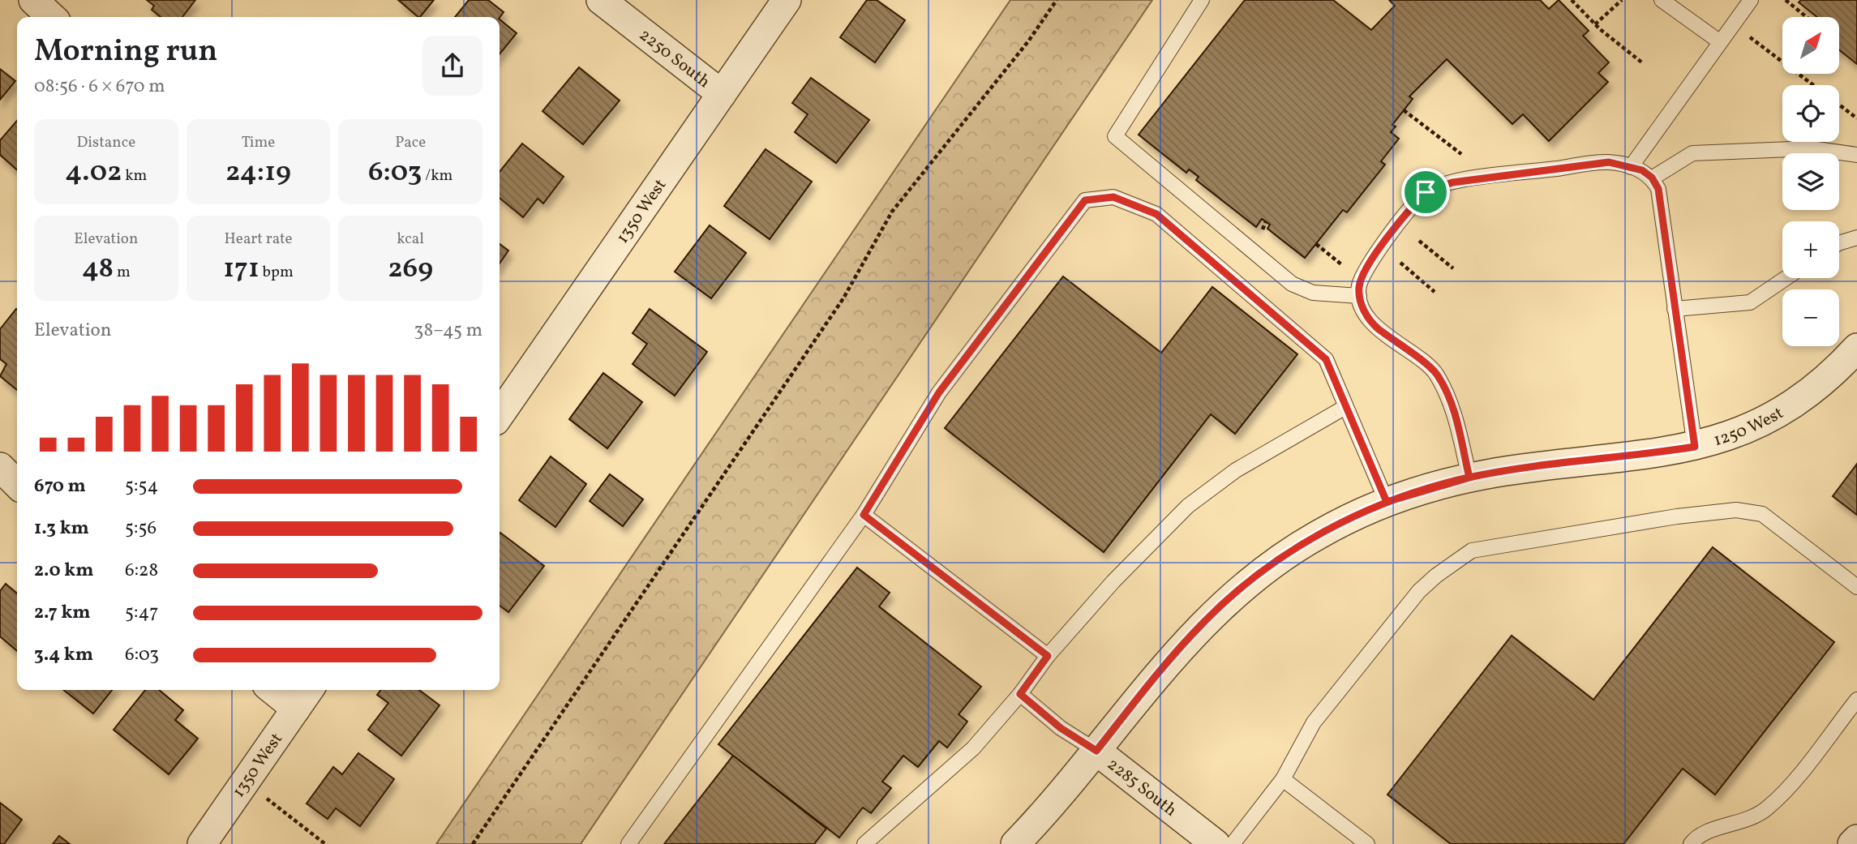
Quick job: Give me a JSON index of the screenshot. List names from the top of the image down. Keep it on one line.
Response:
{"streets":{"street":["2250 South","1350 West","1250 West","2285 South"]},"crossings":[["2250 South","1350 West"],["1250 West","2285 South"]],"north":"top right","page":{"map_buttons":["+","−"],"heading":["Morning run","08:56 · 6 × 670 m"],"stats":[["Distance","4.02 km"],["Time","24:19"],["Pace","6:03 /km"],["Elevation","48 m"],["Heart rate","171 bpm"],["kcal","269"]],"chart":["Elevation","38–45 m"],"list":[{"name":"670 m","note":"5:54"},{"name":"1.3 km","note":"5:56"},{"name":"2.0 km","note":"6:28"},{"name":"2.7 km","note":"5:47"},{"name":"3.4 km","note":"6:03"}]}}
